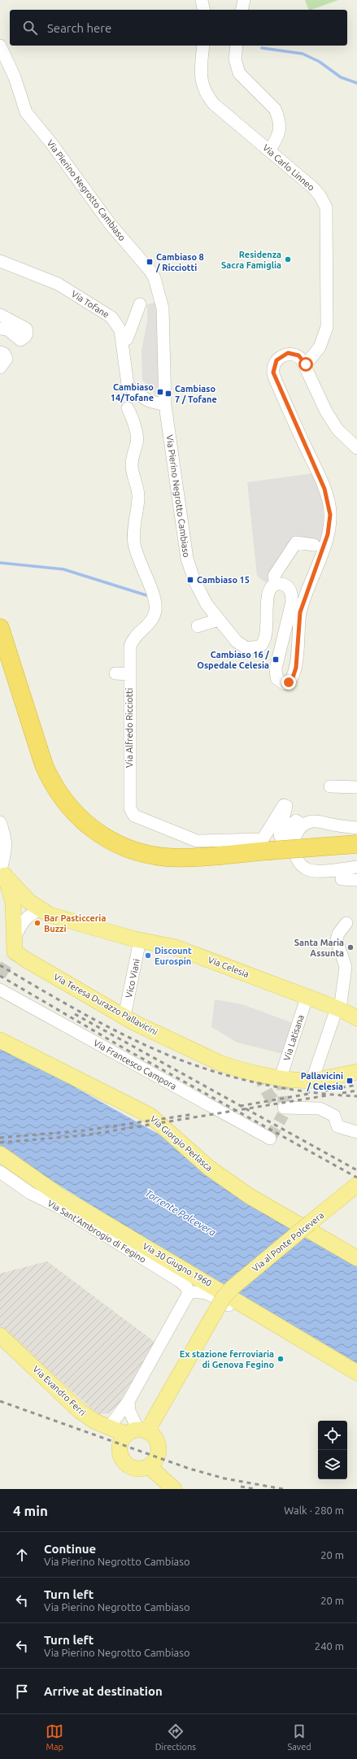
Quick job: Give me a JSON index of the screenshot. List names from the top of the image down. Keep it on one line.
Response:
{"streets":{"main road":["Via Celesia","Via Teresa Durazzo Pallavicini","Via Giorgio Perlasca","Via al Ponte Polcevera","Via 30 Giugno 1960","Via Evandro Ferri"],"street":["Via Carlo Linneo","Via Pierino Negrotto Cambiaso","Via Tofane","Via Alfredo Ricciotti","Vico Viani","Via Latisana","Via Francesco Campora","Via Sant'Ambrogio di Fegino"]},"crossings":[["Via Pierino Negrotto Cambiaso","Via Tofane"],["Via Celesia","Vico Viani"],["Via Celesia","Via Latisana"],["Vico Viani","Via Teresa Durazzo Pallavicini"],["Via Teresa Durazzo Pallavicini","Via Latisana"],["Via al Ponte Polcevera","Via Evandro Ferri"]],"water":["Torrente Polcevera"],"places":{"other":["Residenza Sacra Famiglia","Bar Pasticceria Buzzi","Santa Maria Assunta","Discount Eurospin","Ex stazione ferroviaria di Genova Fegino"],"transit":["Cambiaso 8 / Ricciotti","Cambiaso 14/Tofane","Cambiaso 7 / Tofane","Cambiaso 15","Cambiaso 16 / Ospedale Celesia","Pallavicini / Celesia"]},"page":{"search":"Search here","heading":["4 min","Walk · 280 m"],"list":[["Continue","Via Pierino Negrotto Cambiaso","20 m"],["Turn left","Via Pierino Negrotto Cambiaso","20 m"],["Turn left","Via Pierino Negrotto Cambiaso","240 m"],"Arrive at destination"],"nav":["Map","Directions","Saved"]}}
